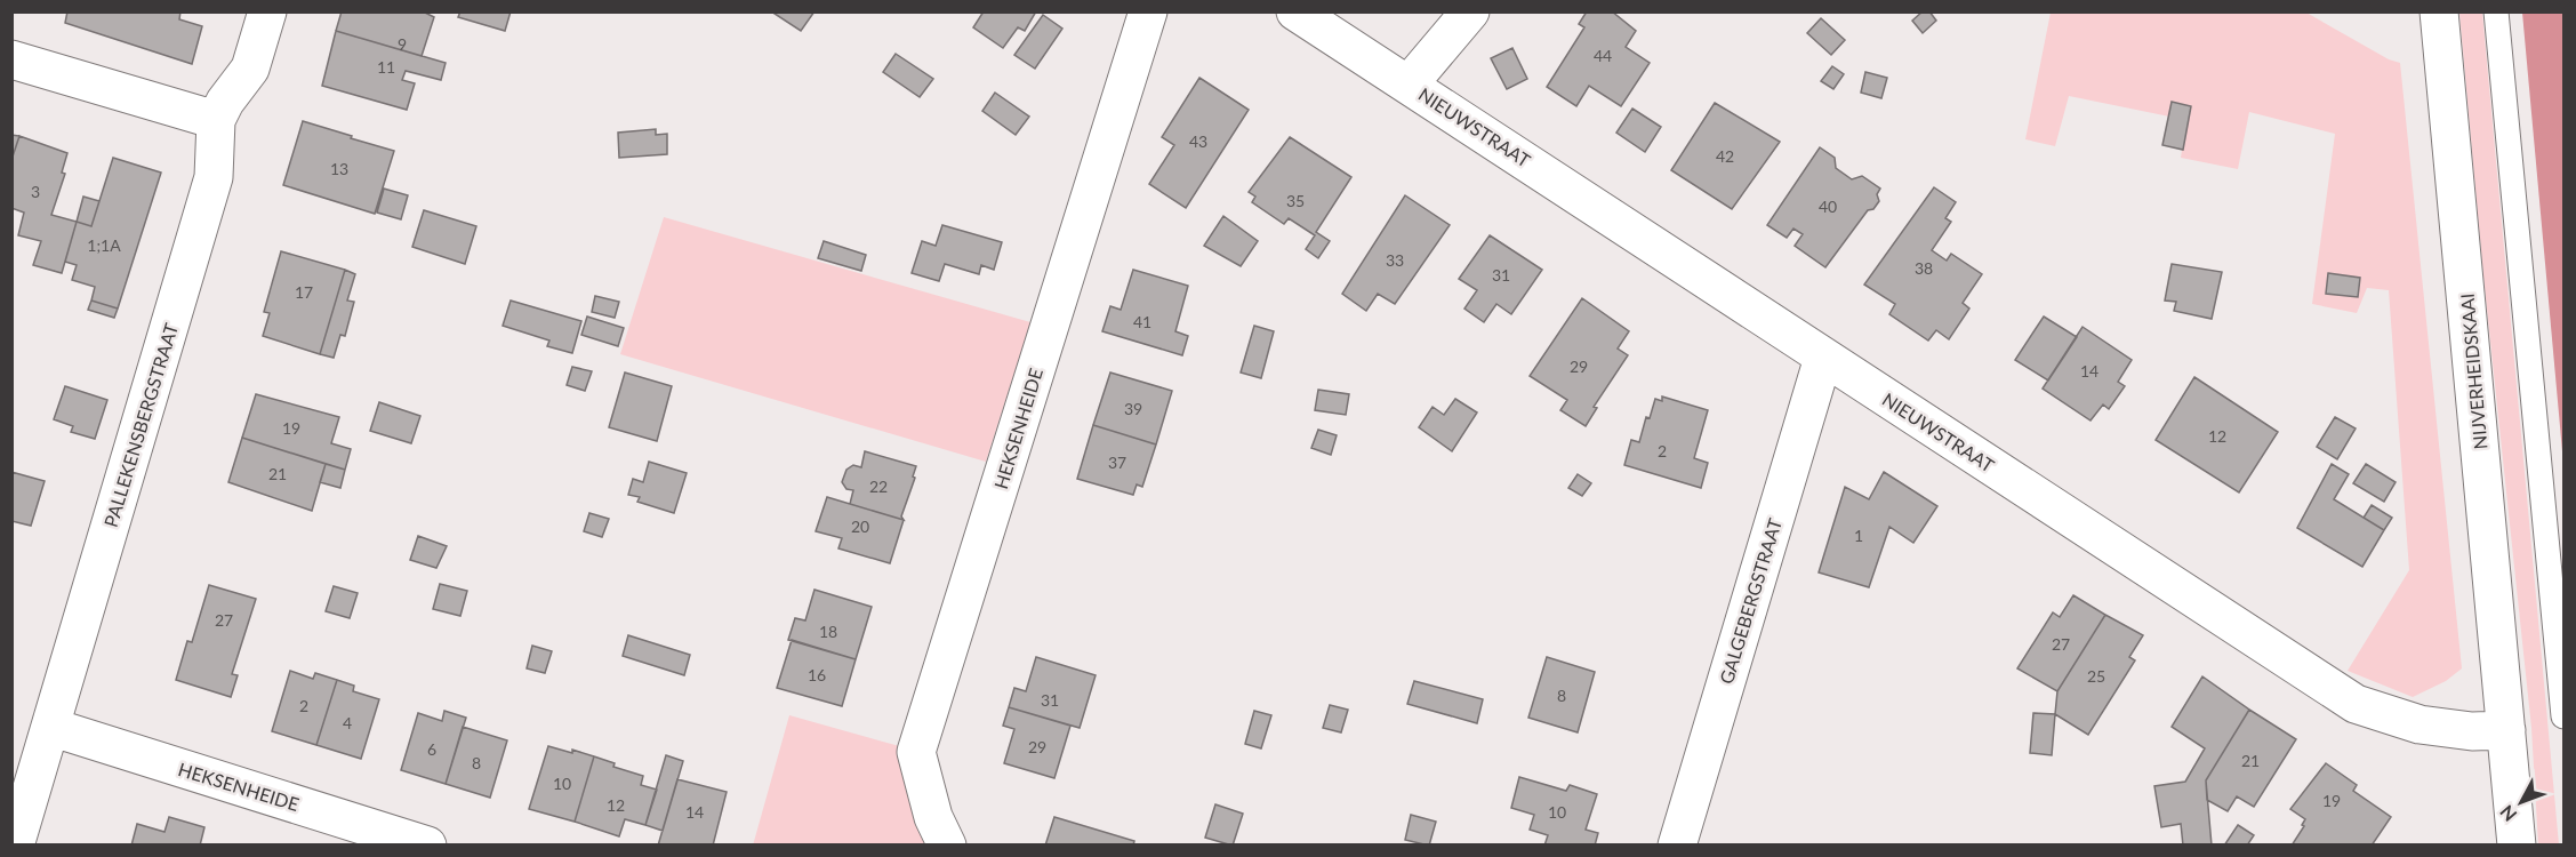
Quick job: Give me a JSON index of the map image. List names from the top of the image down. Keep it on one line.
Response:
{"streets":{"street":["NIEUWSTRAAT","NIJVERHEIDSKAAI","PALLEKENSBERGSTRAAT","HEKSENHEIDE","GALGEBERGSTRAAT"]},"crossings":[["NIEUWSTRAAT","NIJVERHEIDSKAAI"],["NIEUWSTRAAT","GALGEBERGSTRAAT"],["PALLEKENSBERGSTRAAT","HEKSENHEIDE"]],"house_numbers":["9","44","11","43","42","13","3","35","40","1;1A","33","38","31","17","41","29","14","39","19","12","2","37","21","22","20","1","27","18","27","16","25","8","31","2","4","29","6","21","8","10","19","12","14","10"],"north":"bottom left"}
